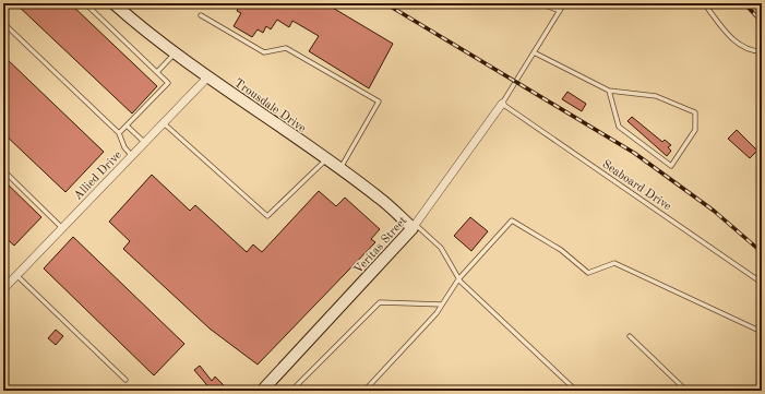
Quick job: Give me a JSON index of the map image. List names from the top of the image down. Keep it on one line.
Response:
{"streets":{"street":["Trousdale Drive","Allied Drive","Veritas Street"],"lane":["Seaboard Drive"]},"crossings":[["Trousdale Drive","Allied Drive"],["Trousdale Drive","Veritas Street"],["Seaboard Drive","Veritas Street"]]}
